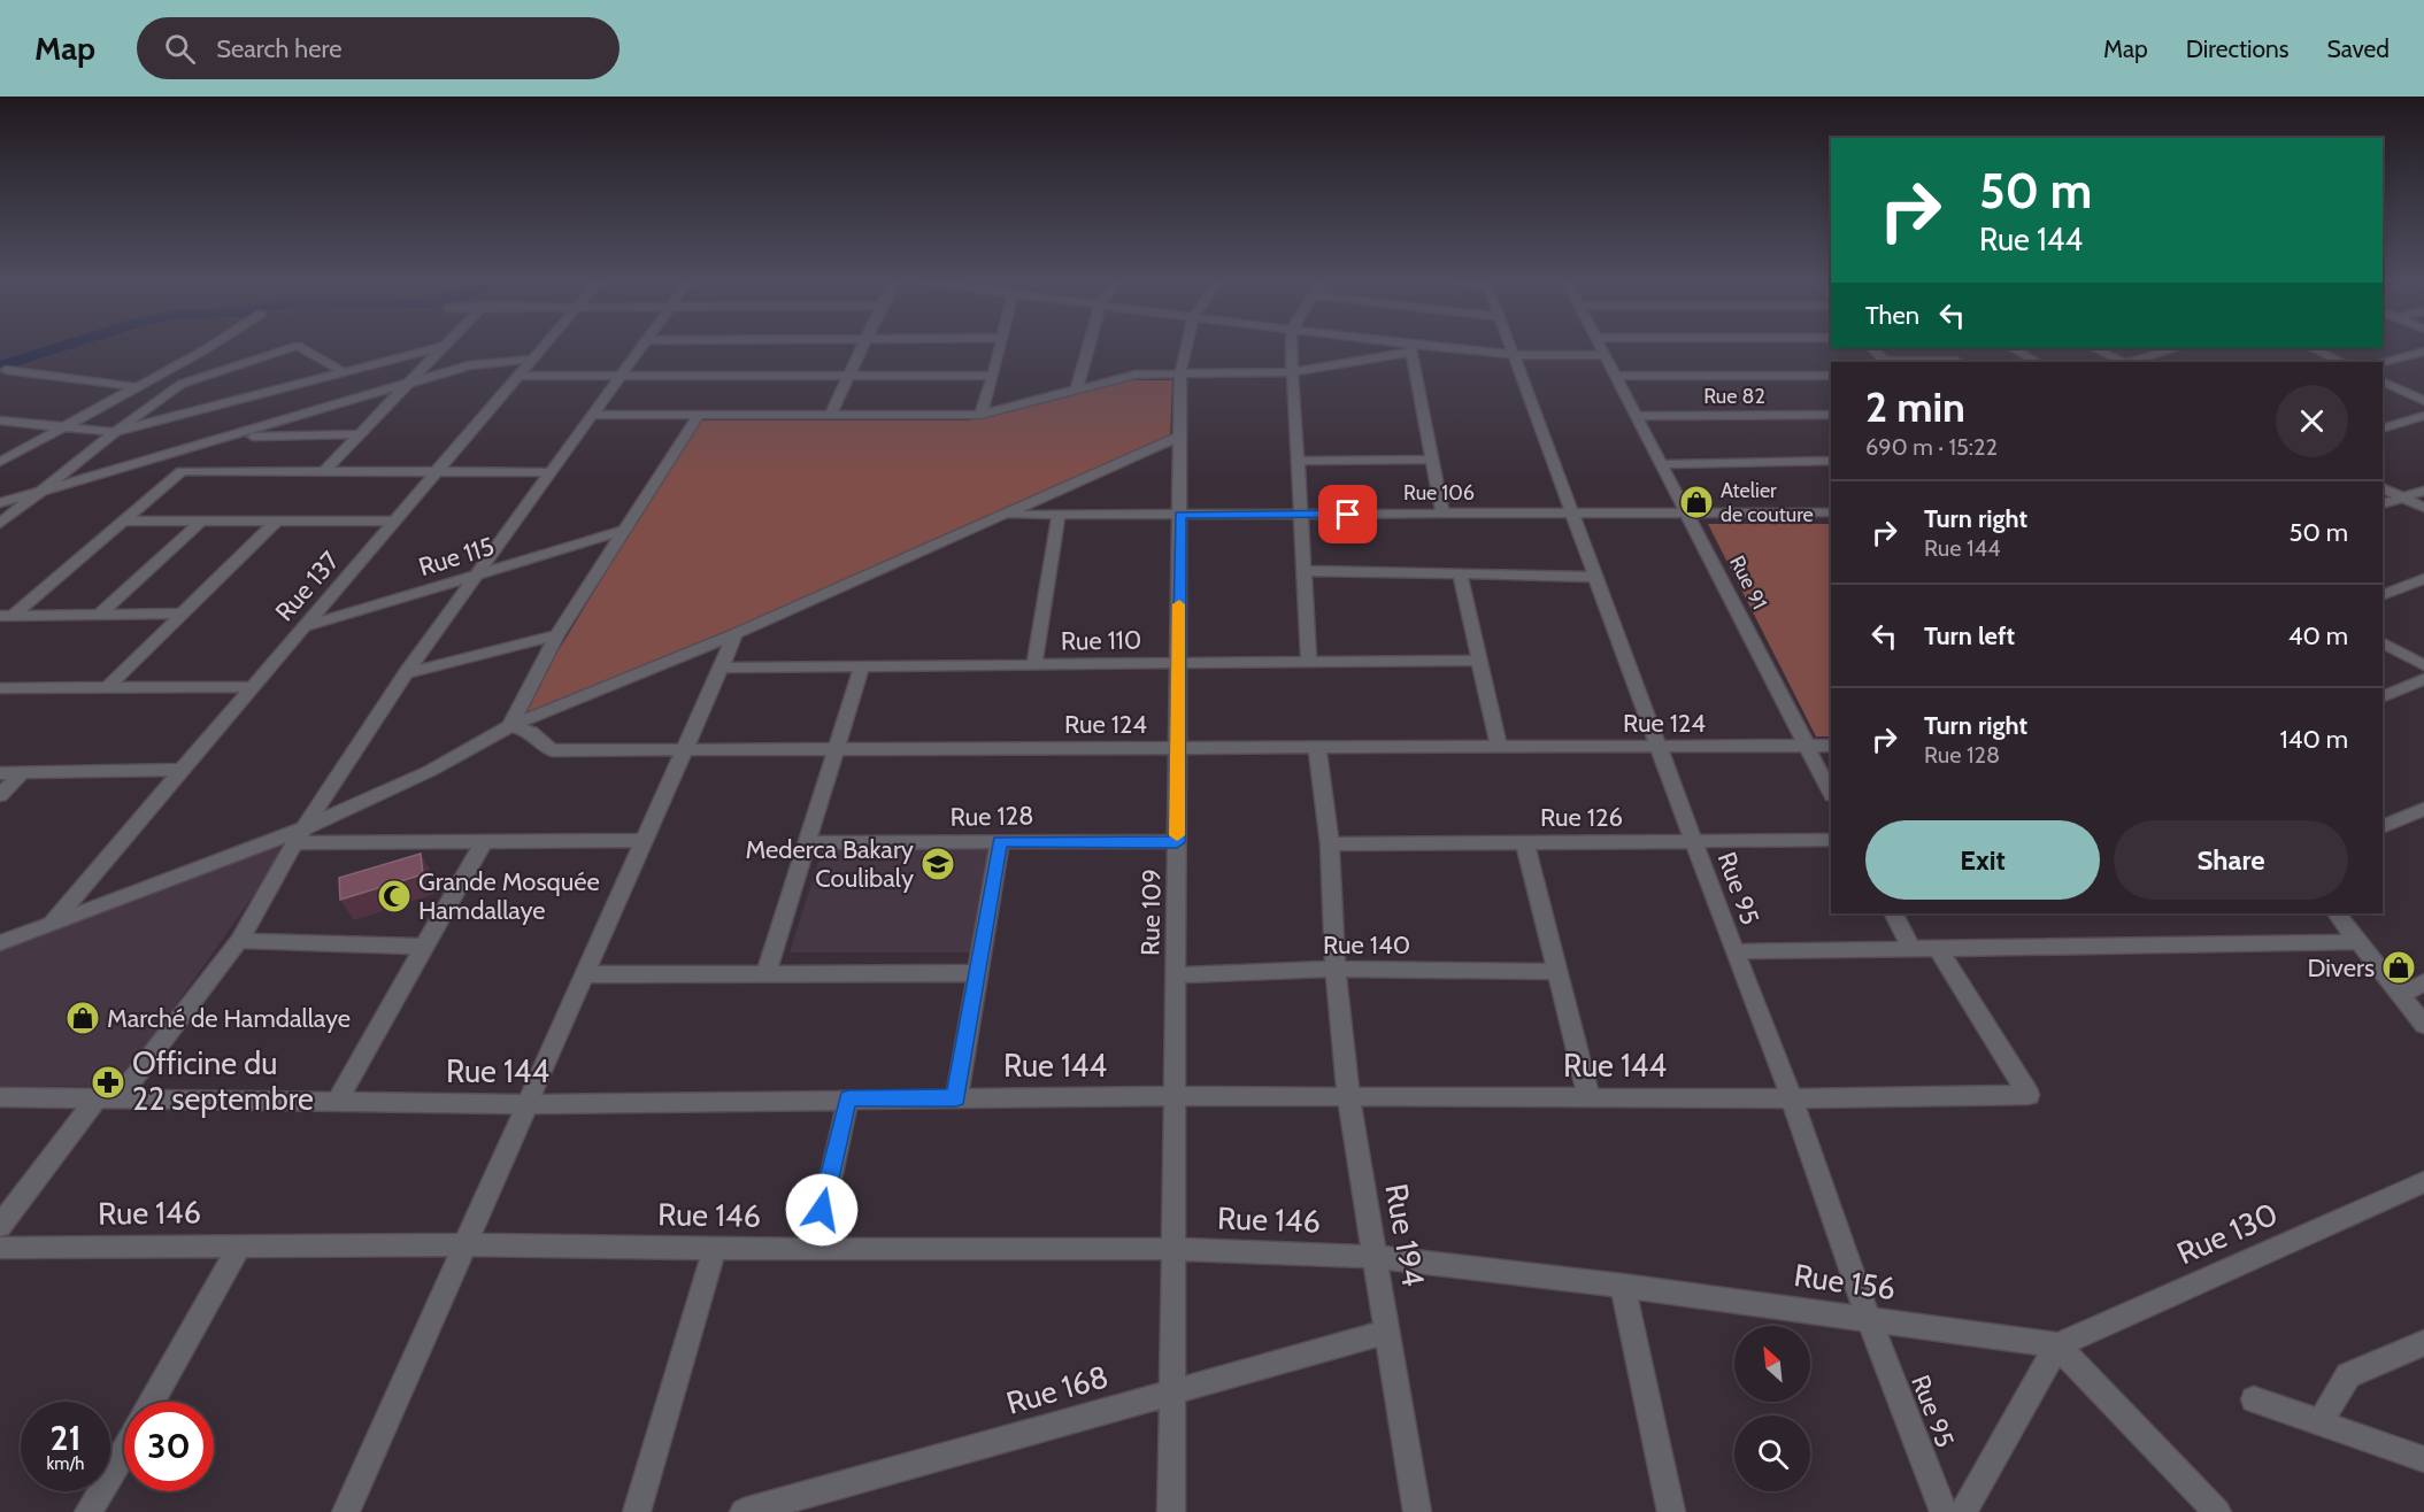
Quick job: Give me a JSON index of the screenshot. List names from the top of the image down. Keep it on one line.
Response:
{"streets":{"street":["Rue 82","Rue 106","Rue 115","Rue 91","Rue 137","Rue 110","Rue 124","Rue 128","Rue 126","Rue 95","Rue 109","Rue 140","Rue 144","Rue 146","Rue 130","Rue 194","Rue 156","Rue 168"]},"crossings":[["Rue 82","Rue 91"],["Rue 106","Rue 91"],["Rue 106","Rue 95"],["Rue 106","Rue 109"],["Rue 115","Rue 137"],["Rue 91","Rue 124"],["Rue 110","Rue 109"],["Rue 124","Rue 95"],["Rue 124","Rue 109"],["Rue 124","Rue 194"],["Rue 128","Rue 109"],["Rue 126","Rue 95"],["Rue 126","Rue 194"],["Rue 95","Rue 144"],["Rue 95","Rue 156"],["Rue 109","Rue 140"],["Rue 109","Rue 144"],["Rue 109","Rue 146"],["Rue 109","Rue 168"],["Rue 140","Rue 194"],["Rue 144","Rue 194"],["Rue 146","Rue 194"],["Rue 146","Rue 156"],["Rue 130","Rue 156"],["Rue 194","Rue 168"]],"places":{"shop":["Atelier de couture","Divers","Marché de Hamdallaye"],"school or university":["Mederca Bakary Coulibaly"],"mosque":["Grande Mosquée Hamdallaye"],"pharmacy":["Officine du 22 septembre"]},"north":"top left","page":{"header":"Map","search":"Search here","nav":["Map","Directions","Saved"],"turn":["50 m","Rue 144"],"then":"Then","heading":["2 min","690 m · 15:22"],"list":[{"name":"Turn right","note":"Rue 144","value":"50 m"},{"name":"Turn left","value":"40 m"},{"name":"Turn right","note":"Rue 128","value":"140 m"}],"buttons":["Exit","Share"],"speed":"21 km/h","limit":"30"}}
